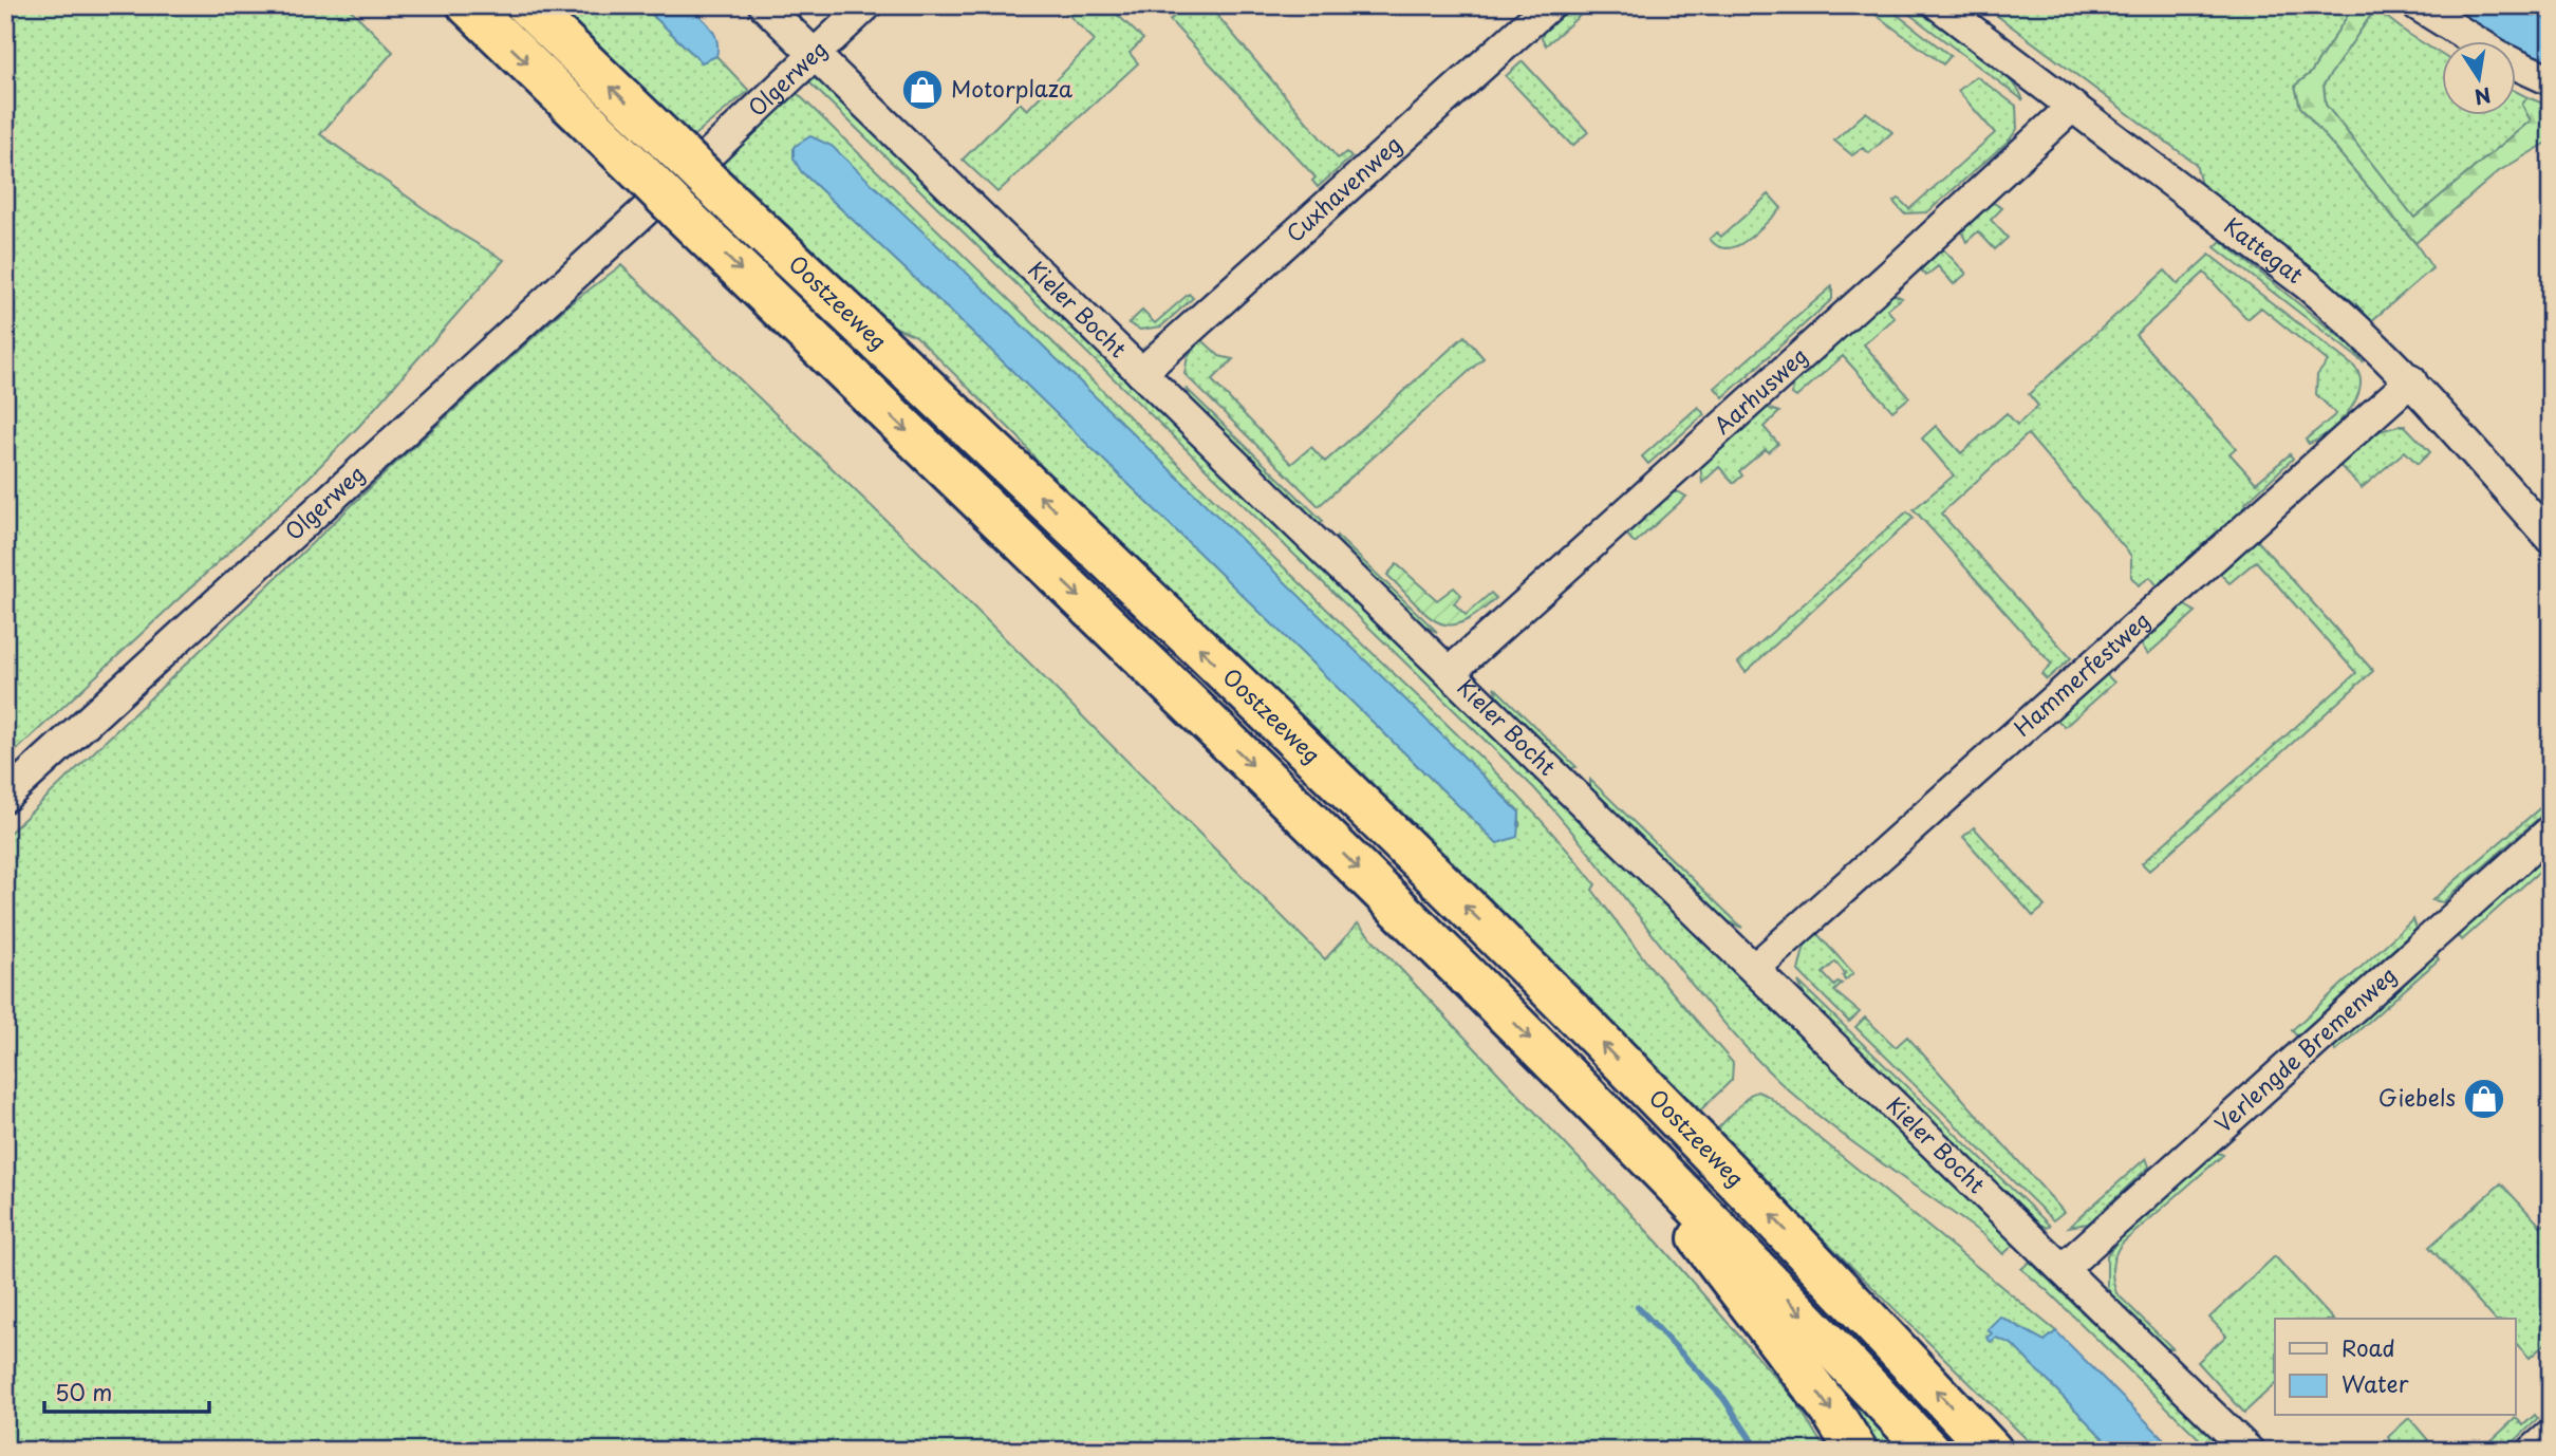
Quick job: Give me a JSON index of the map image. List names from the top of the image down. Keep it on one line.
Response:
{"streets":{"highway":["Oostzeeweg"],"street":["Olgerweg","Cuxhavenweg","Kattegat","Kieler Bocht","Aarhusweg","Hammerfestweg","Verlengde Bremenweg"]},"crossings":[["Olgerweg","Oostzeeweg"],["Olgerweg","Kieler Bocht"],["Cuxhavenweg","Kieler Bocht"],["Kattegat","Aarhusweg"],["Kattegat","Hammerfestweg"],["Kieler Bocht","Aarhusweg"],["Kieler Bocht","Hammerfestweg"],["Kieler Bocht","Verlengde Bremenweg"]],"places":{"shop":["Motorplaza","Giebels"]},"legend":["Road","Water"],"scale_bar":"50 m","north":"bottom"}
